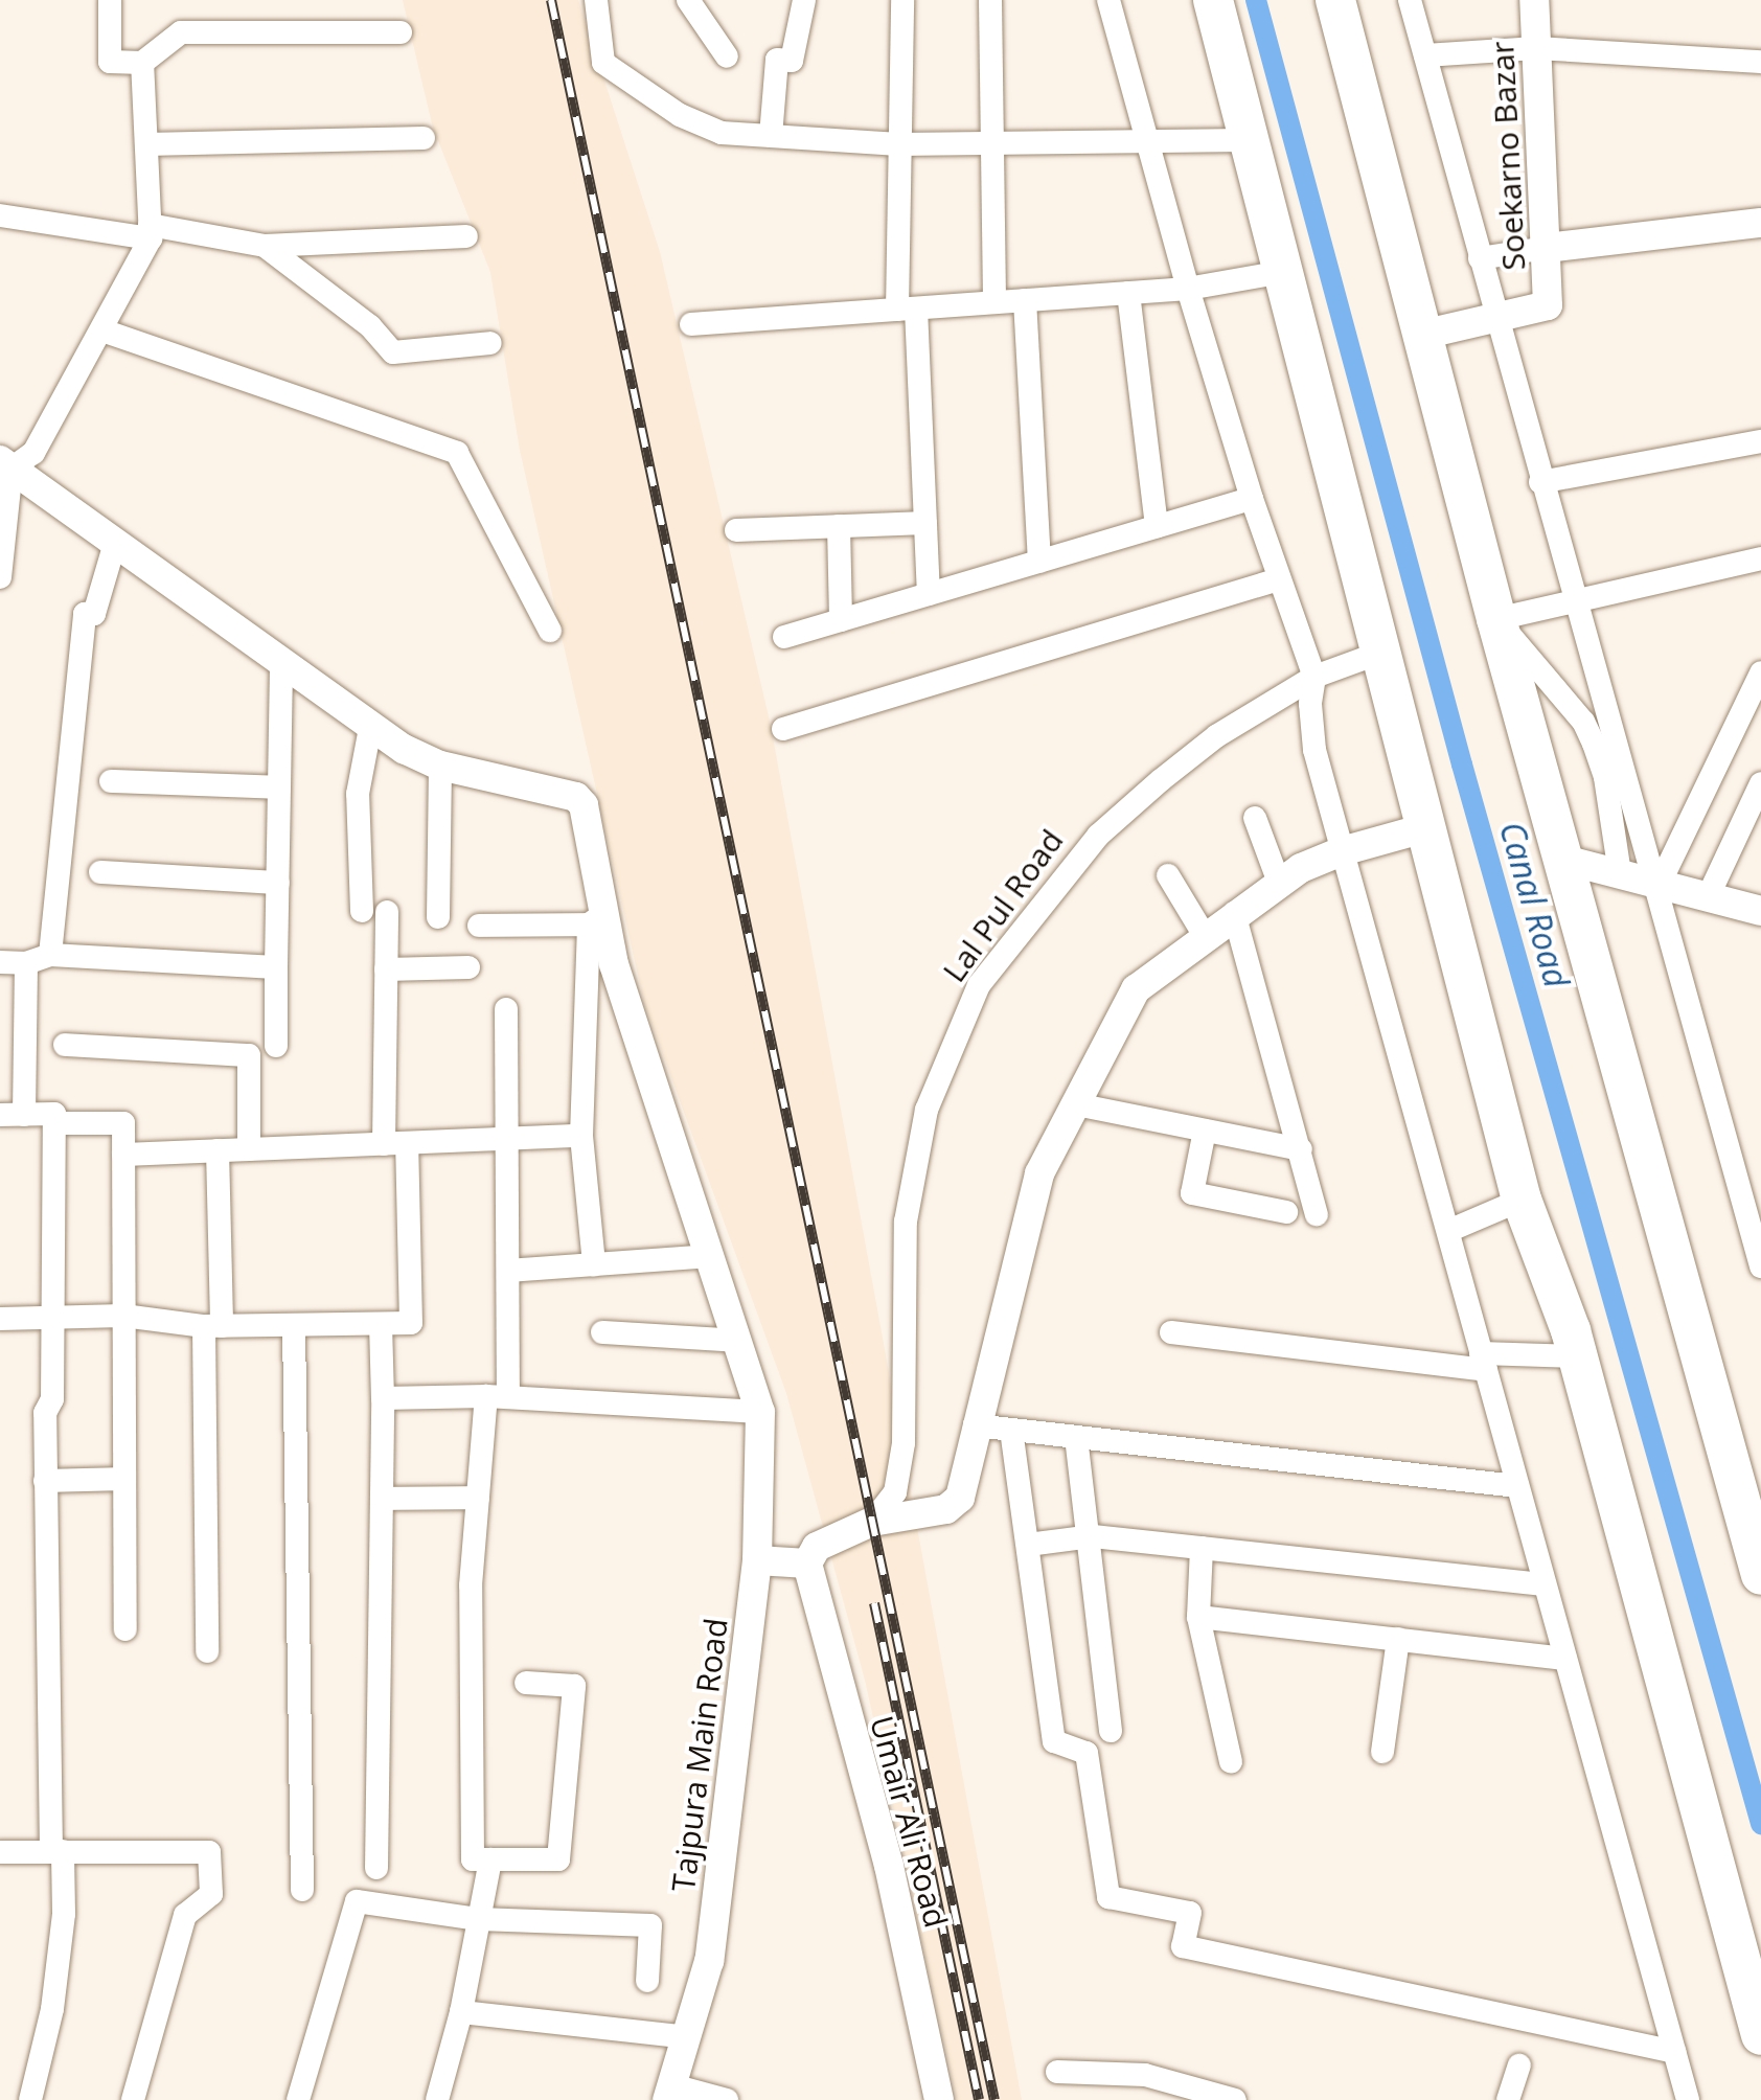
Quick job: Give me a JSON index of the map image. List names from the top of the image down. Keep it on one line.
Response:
{"streets":{"street":["Soekarno Bazar","Lal Pul Road","Tajpura Main Road","Umair Ali Road"]},"water":["Canal Road"]}
